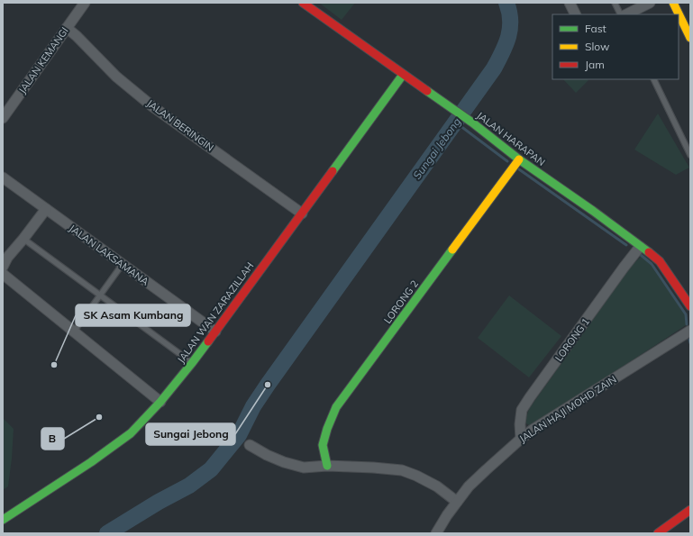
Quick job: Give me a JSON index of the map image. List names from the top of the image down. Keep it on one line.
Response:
{"streets":{"street":["JALAN KEMANGI","JALAN BERINGIN","JALAN HARAPAN","JALAN LAKSAMANA","LORONG 2","JALAN WAN ZARAZILLAH","LORONG 1","JALAN HAJI MOHD ZAIN"]},"crossings":[["JALAN KEMANGI","JALAN BERINGIN"],["JALAN BERINGIN","JALAN WAN ZARAZILLAH"],["JALAN HARAPAN","LORONG 2"],["JALAN HARAPAN","JALAN WAN ZARAZILLAH"],["JALAN HARAPAN","LORONG 1"],["JALAN LAKSAMANA","JALAN WAN ZARAZILLAH"],["LORONG 1","JALAN HAJI MOHD ZAIN"]],"water":["Sungai Jebong"],"places":["SK Asam Kumbang","Sungai Jebong","B"],"legend":["Fast","Slow","Jam"]}
